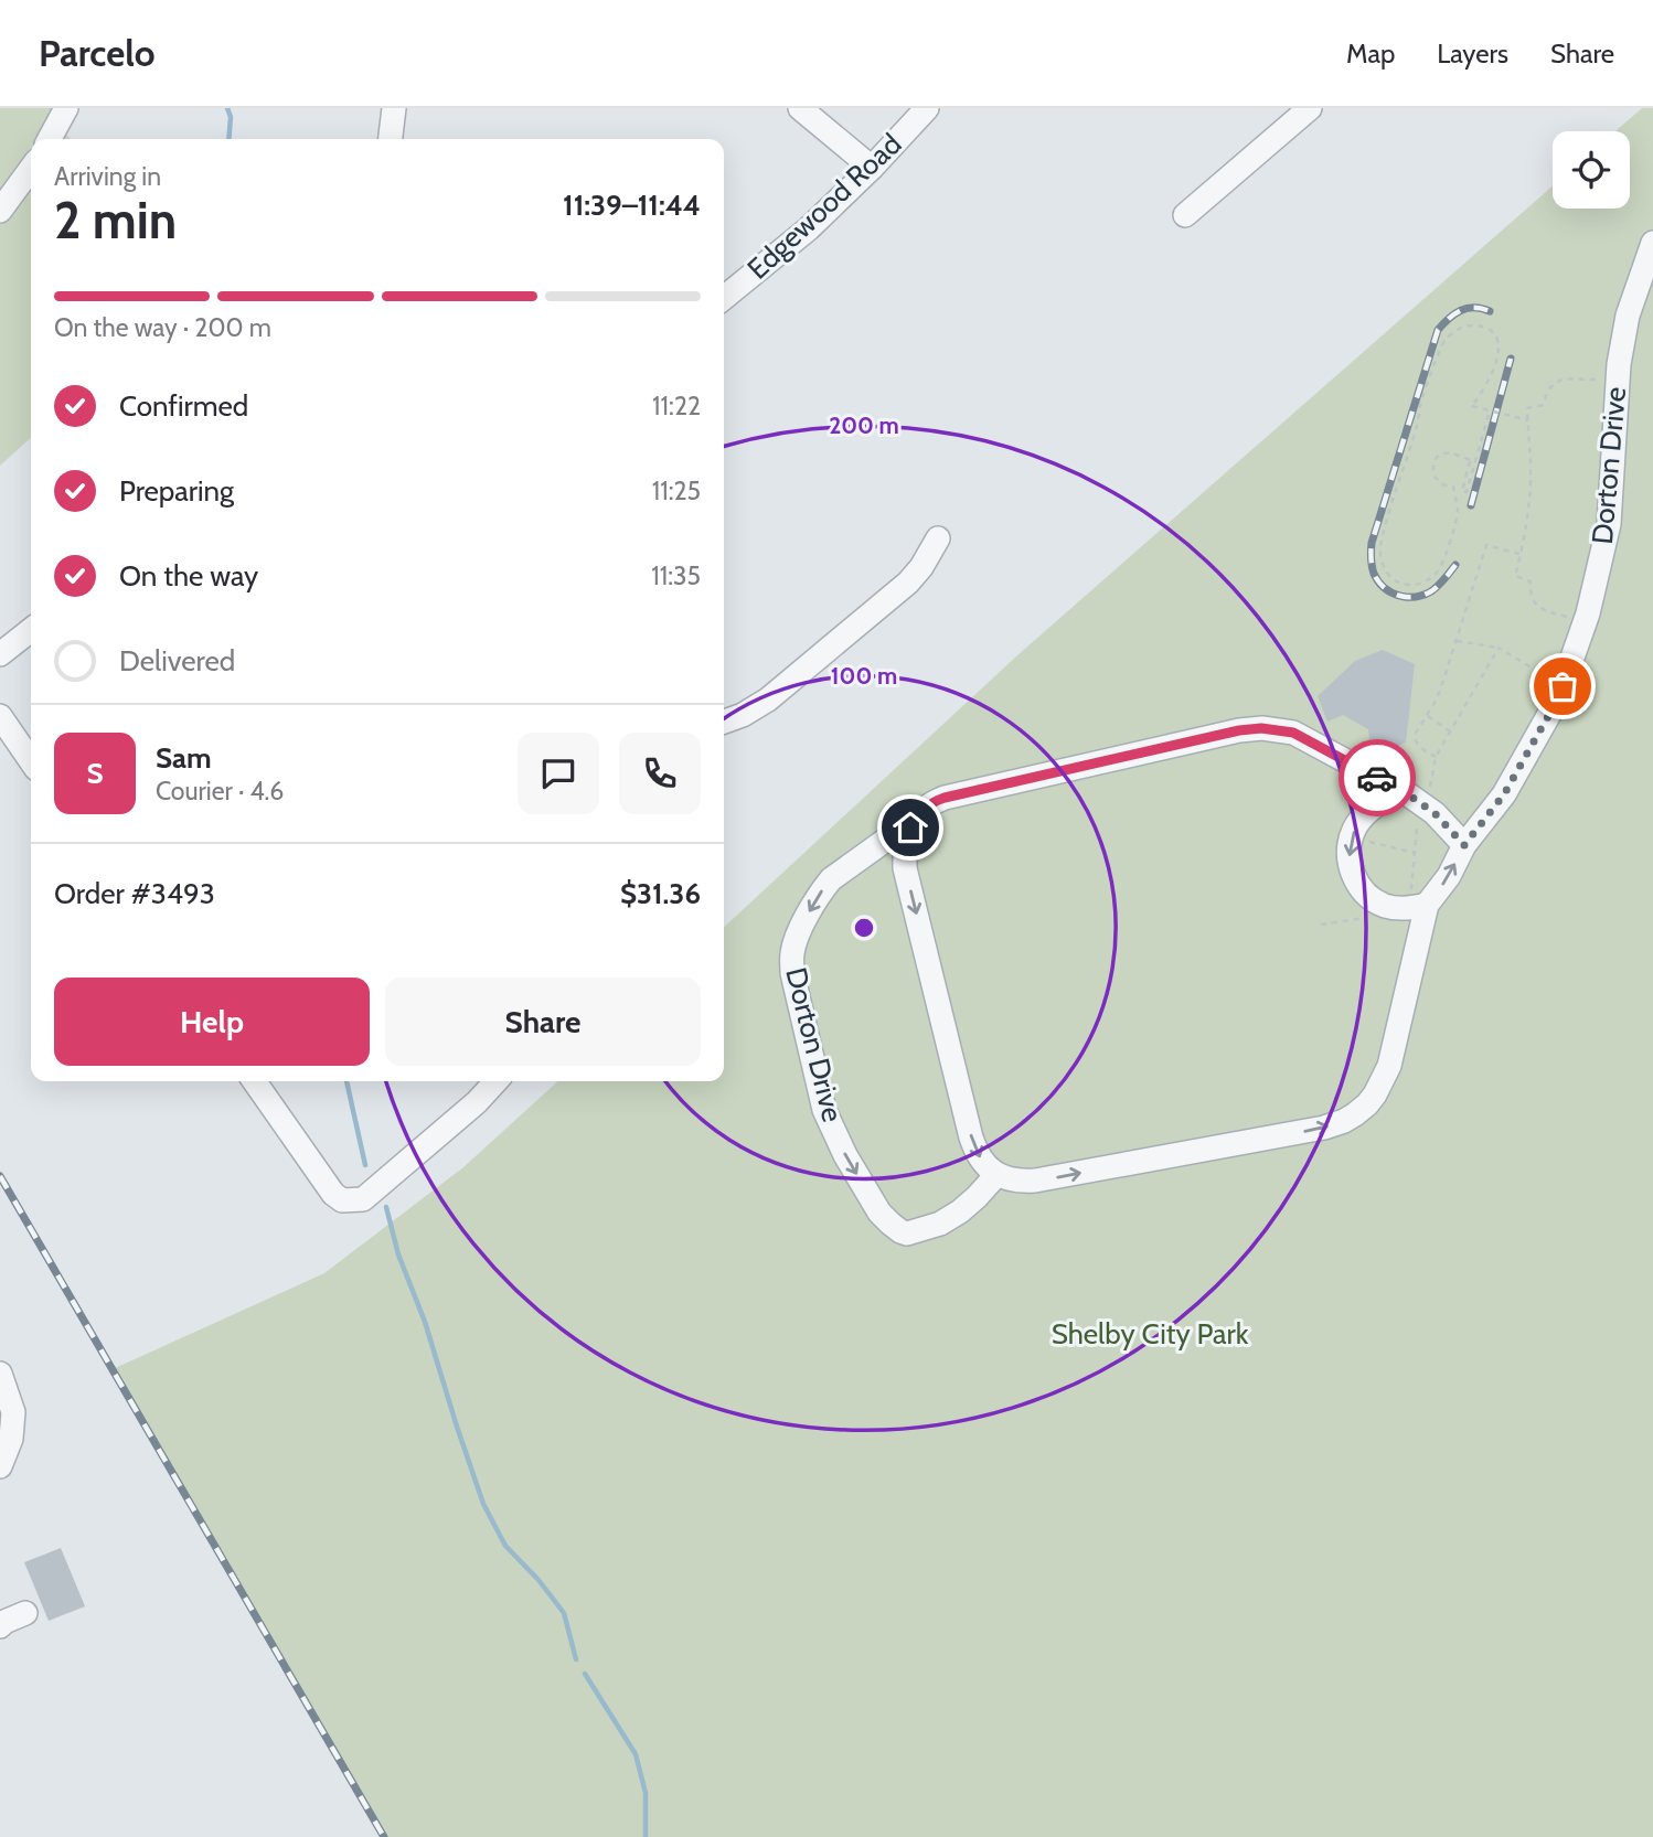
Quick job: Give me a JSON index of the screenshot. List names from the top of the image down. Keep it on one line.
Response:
{"streets":{"street":["Edgewood Road","Dorton Drive"]},"parks":["Shelby City Park"],"page":{"header":"Parcelo","nav":["Map","Layers","Share"],"heading":["2 min","Arriving in","11:39–11:44"],"panel":["Sam","Courier · 4.6","Order #3493","$31.36"],"bar":"On the way · 200 m","list":[["Confirmed","11:22"],["Preparing","11:25"],["On the way","11:35"],"Delivered"],"round":"S","buttons":["Help","Share"]},"rings":["200 m","100 m"]}
